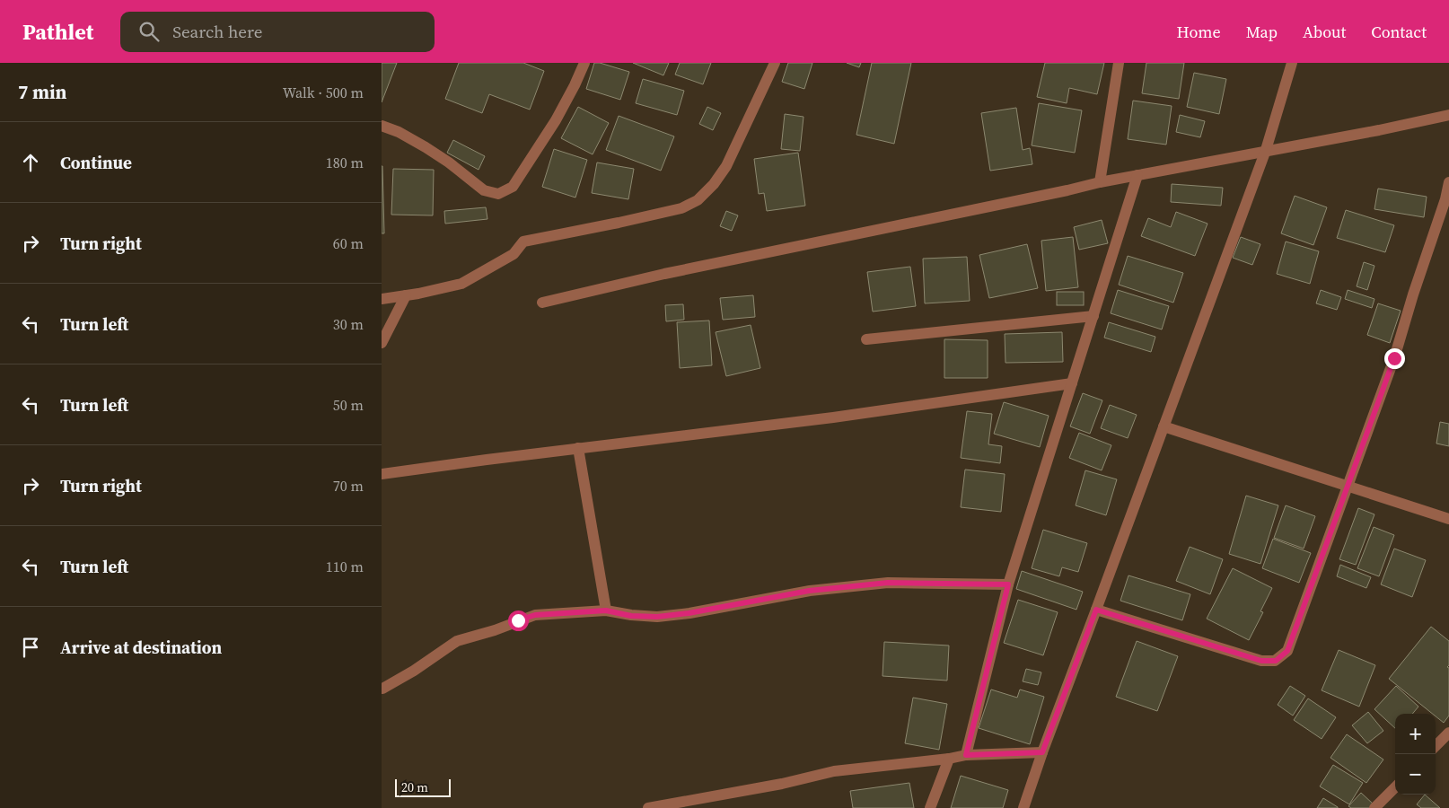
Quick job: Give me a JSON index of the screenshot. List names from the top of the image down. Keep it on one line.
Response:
{"scale_bar":"20 m","page":{"header":"Pathlet","search":"Search here","nav":["Home","Map","About","Contact"],"heading":["7 min","Walk · 500 m"],"list":[["Continue","180 m"],["Turn right","60 m"],["Turn left","30 m"],["Turn left","50 m"],["Turn right","70 m"],["Turn left","110 m"],"Arrive at destination"],"map_buttons":["+","−"],"scale":"20 m"}}
